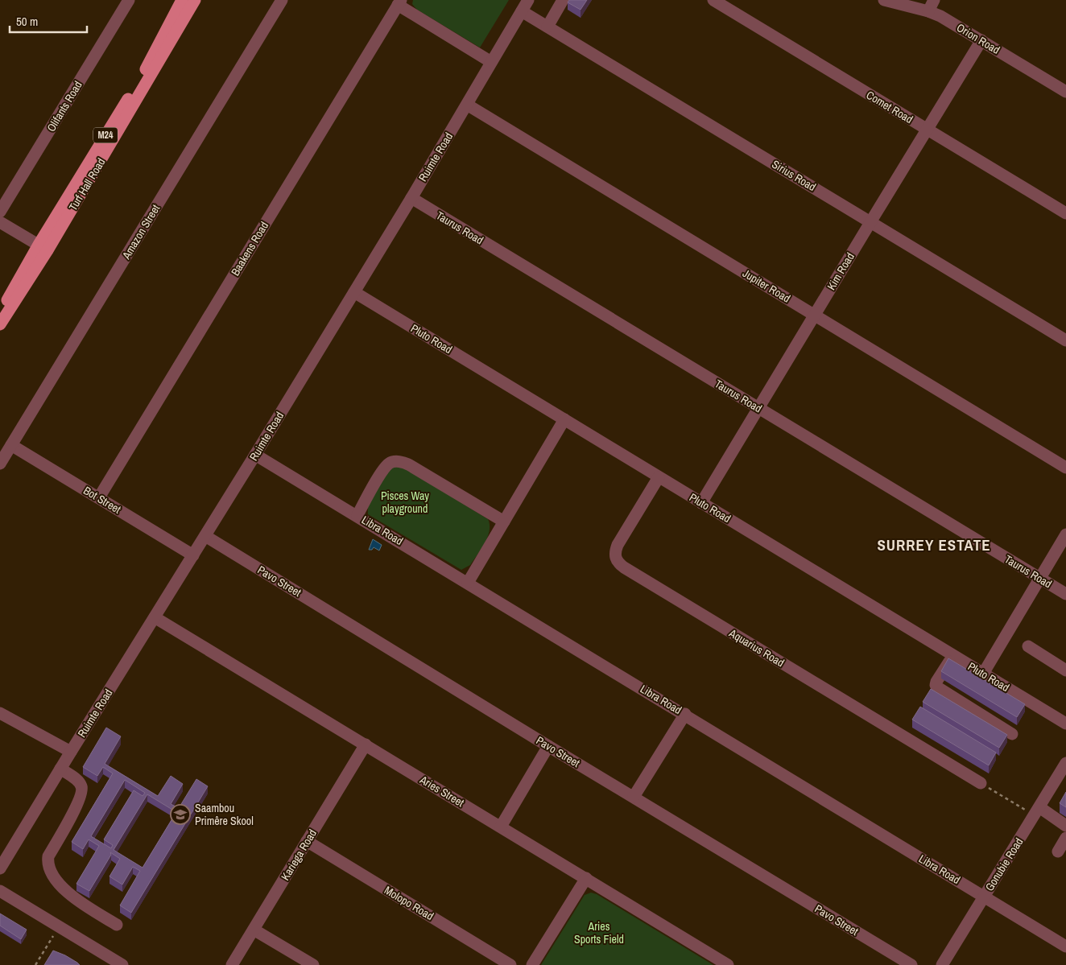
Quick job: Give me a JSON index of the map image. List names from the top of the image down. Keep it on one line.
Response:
{"streets":{"main road":["M24","Turf Hall Road"],"street":["Orion Road","Olifants Road","Comet Road","Ruimte Road","Sirius Road","Taurus Road","Amazon Street","Baakens Road","Kim Road","Jupiter Road","Pluto Road","Bot Street","Libra Road","Pavo Street","Aquarius Road","Aries Street","Kariega Road","Gonubie Road","Molopo Road"]},"crossings":[["Orion Road","Kim Road"],["Comet Road","Kim Road"],["Ruimte Road","Sirius Road"],["Ruimte Road","Taurus Road"],["Ruimte Road","Jupiter Road"],["Ruimte Road","Pluto Road"],["Ruimte Road","Bot Street"],["Ruimte Road","Libra Road"],["Ruimte Road","Pavo Street"],["Ruimte Road","Aries Street"],["Sirius Road","Kim Road"],["Taurus Road","Kim Road"],["Amazon Street","Bot Street"],["Baakens Road","Bot Street"],["Kim Road","Jupiter Road"],["Kim Road","Pluto Road"],["Pluto Road","Aquarius Road"],["Libra Road","Gonubie Road"],["Aries Street","Kariega Road"],["Kariega Road","Molopo Road"]],"districts":["SURREY ESTATE"],"parks":["Pisces Way playground","Aries Sports Field"],"places":{"school or university":["Saambou Primêre Skool"]},"scale_bar":"50 m"}
